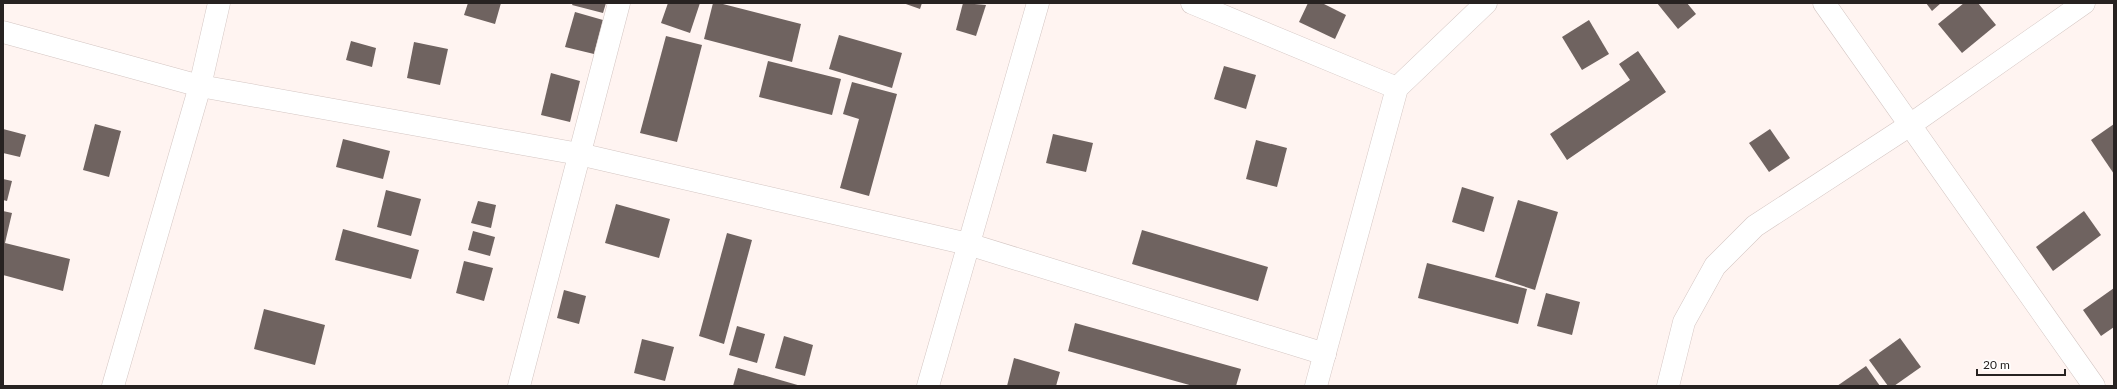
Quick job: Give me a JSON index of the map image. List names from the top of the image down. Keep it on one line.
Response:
{"scale_bar":"20 m"}
